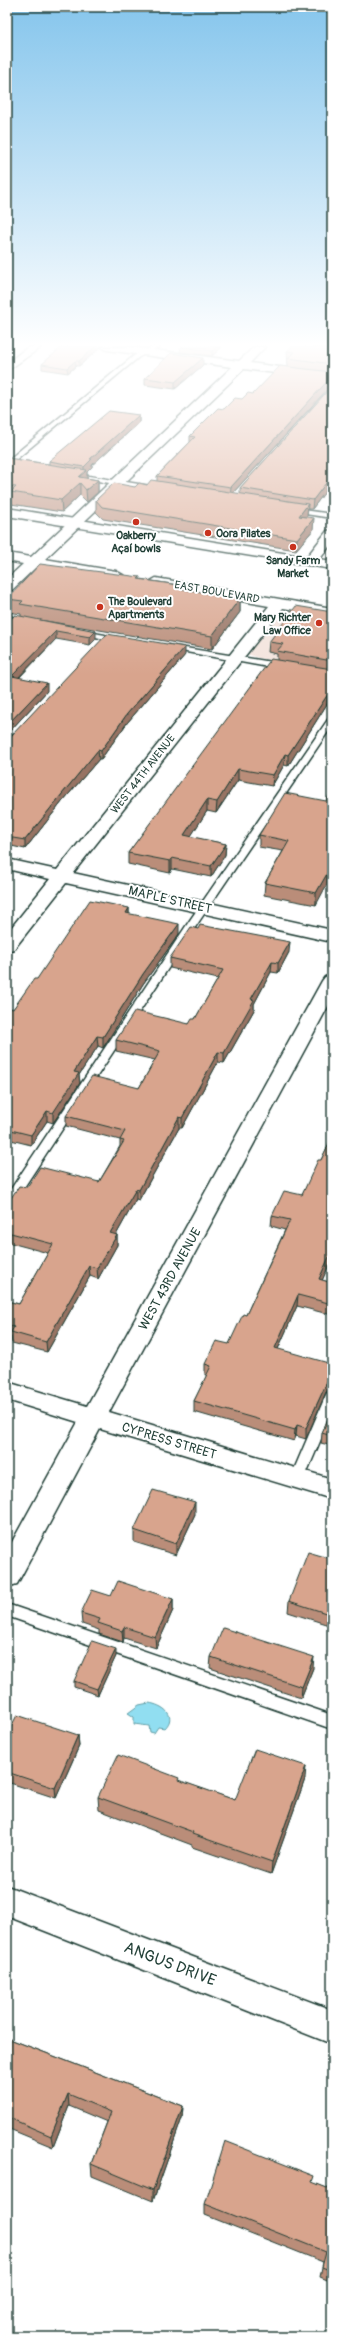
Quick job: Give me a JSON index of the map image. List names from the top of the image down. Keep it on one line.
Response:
{"streets":{"street":["EAST BOULEVARD","WEST 44TH AVENUE","MAPLE STREET","WEST 43RD AVENUE","CYPRESS STREET","ANGUS DRIVE"]},"crossings":[["EAST BOULEVARD","WEST 44TH AVENUE"],["WEST 44TH AVENUE","MAPLE STREET"],["WEST 43RD AVENUE","CYPRESS STREET"]],"places":["Oakberry Açaí bowls","Oora Pilates","Sandy Farm Market","The Boulevard Apartments","Mary Richter Law Office"]}
